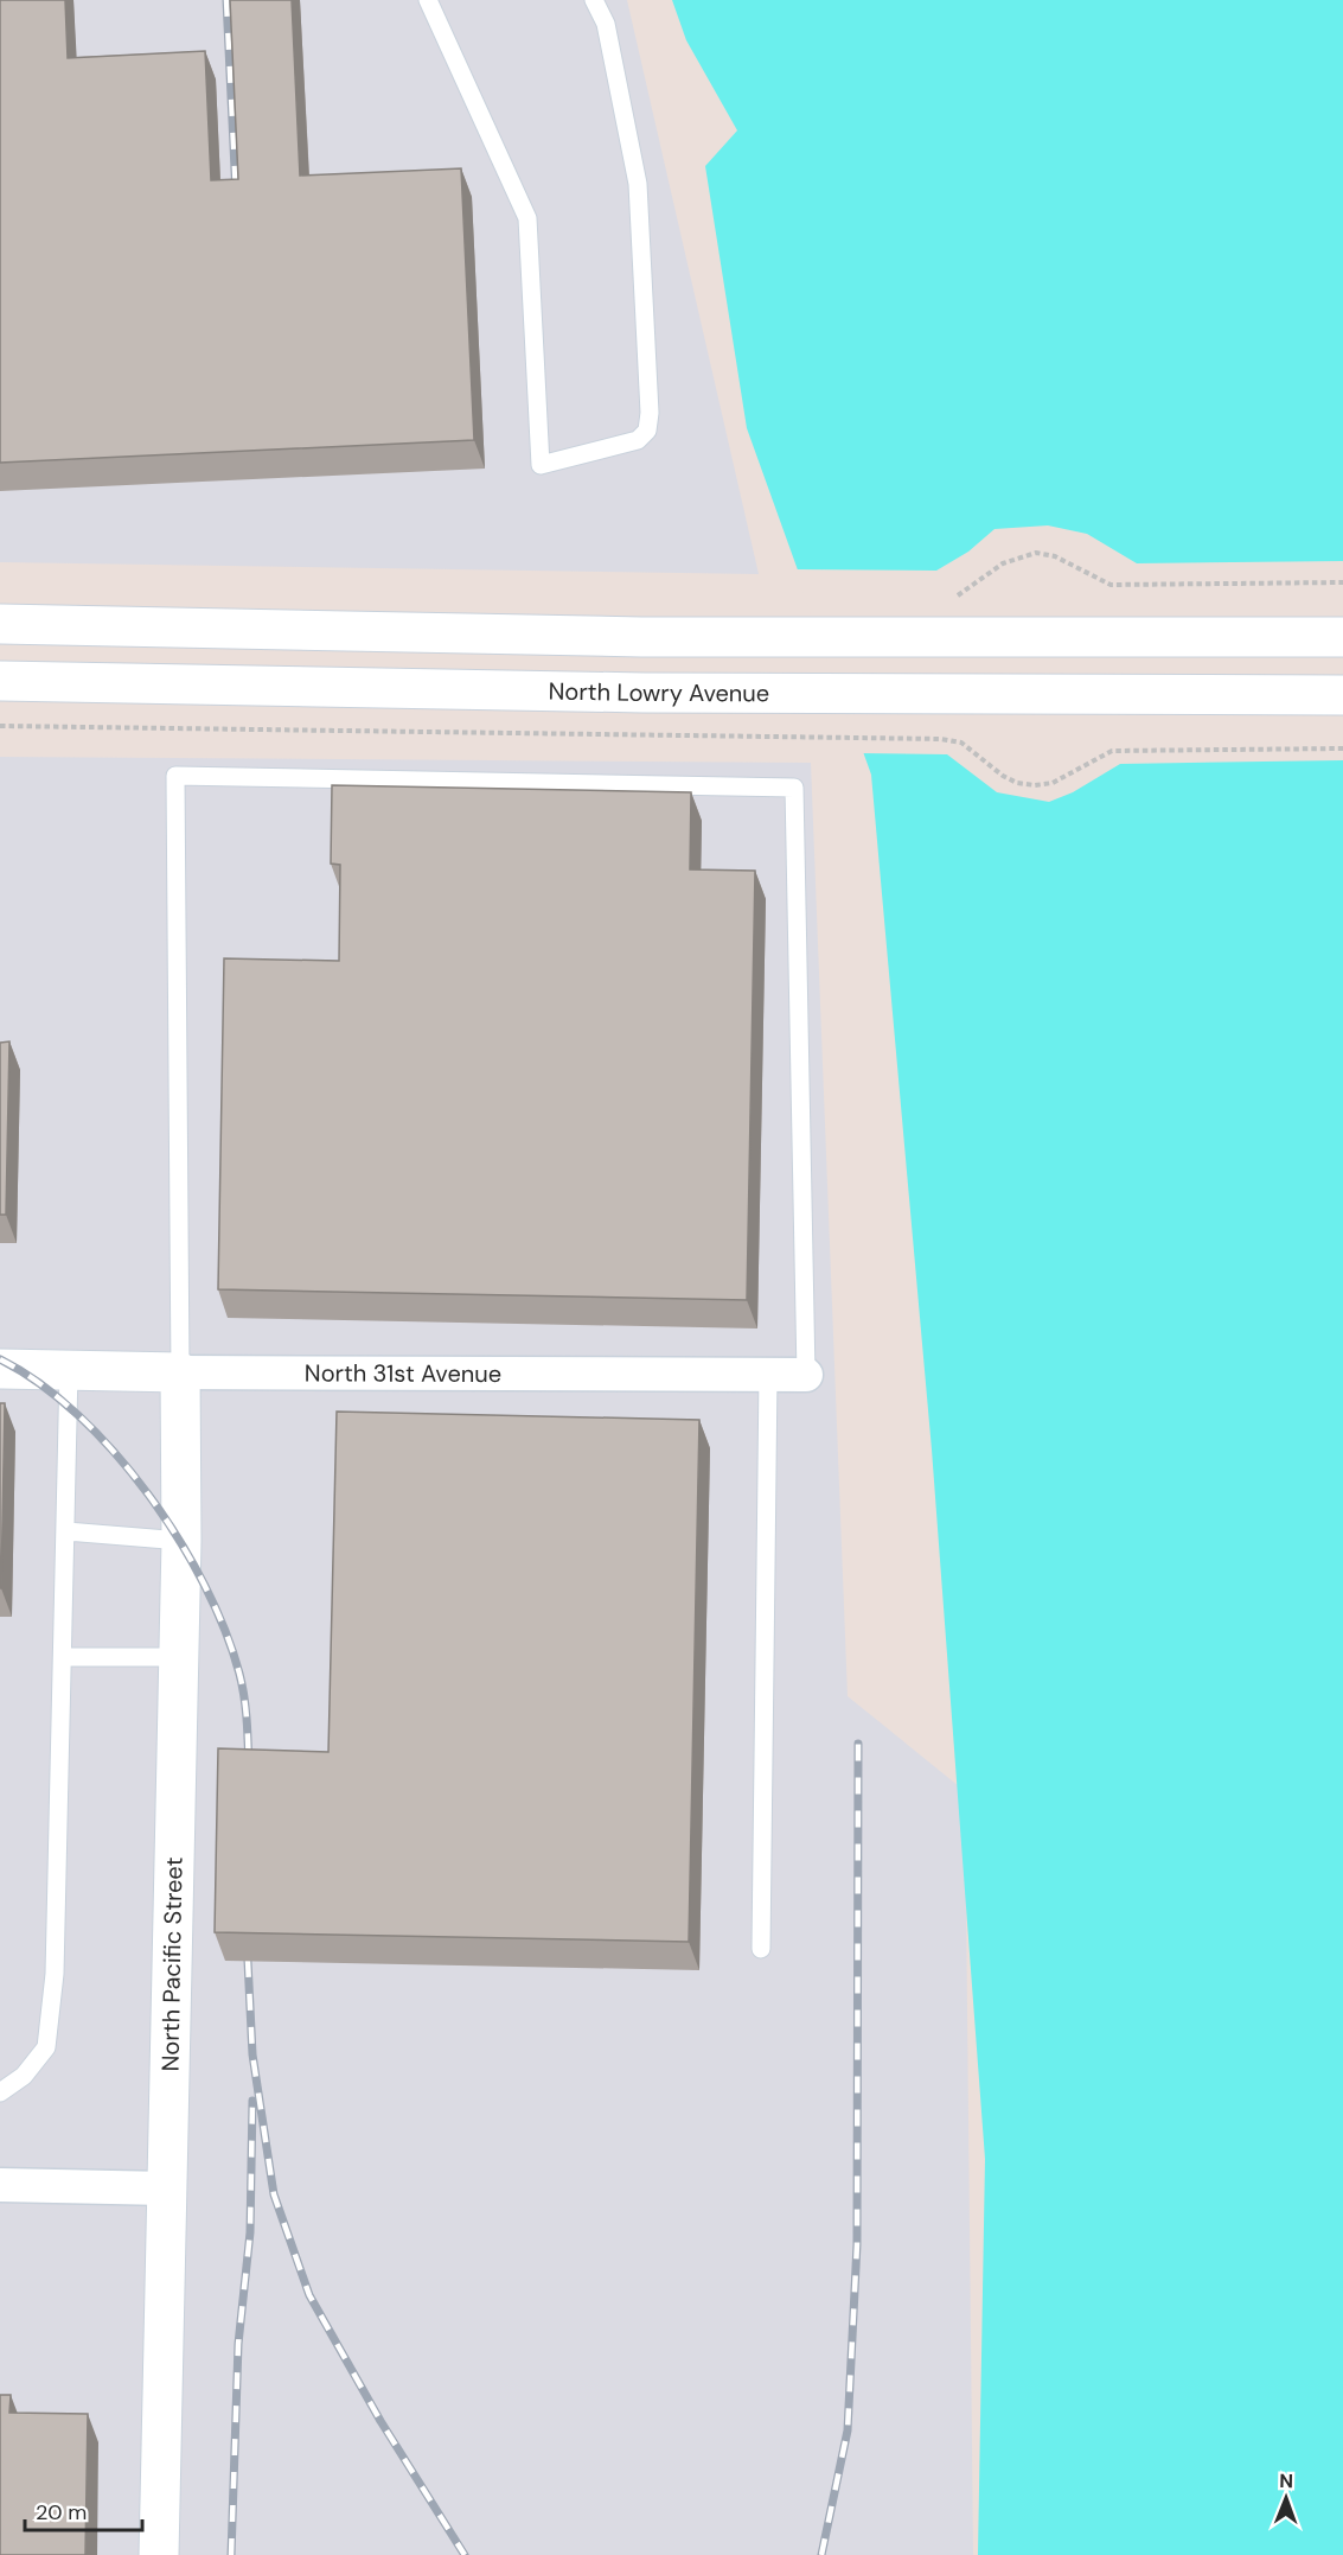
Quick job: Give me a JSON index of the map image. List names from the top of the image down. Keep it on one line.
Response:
{"streets":{"main road":["North Lowry Avenue","North 31st Avenue","North Pacific Street"]},"crossings":[["North 31st Avenue","North Pacific Street"]],"scale_bar":"20 m","north":"top"}
